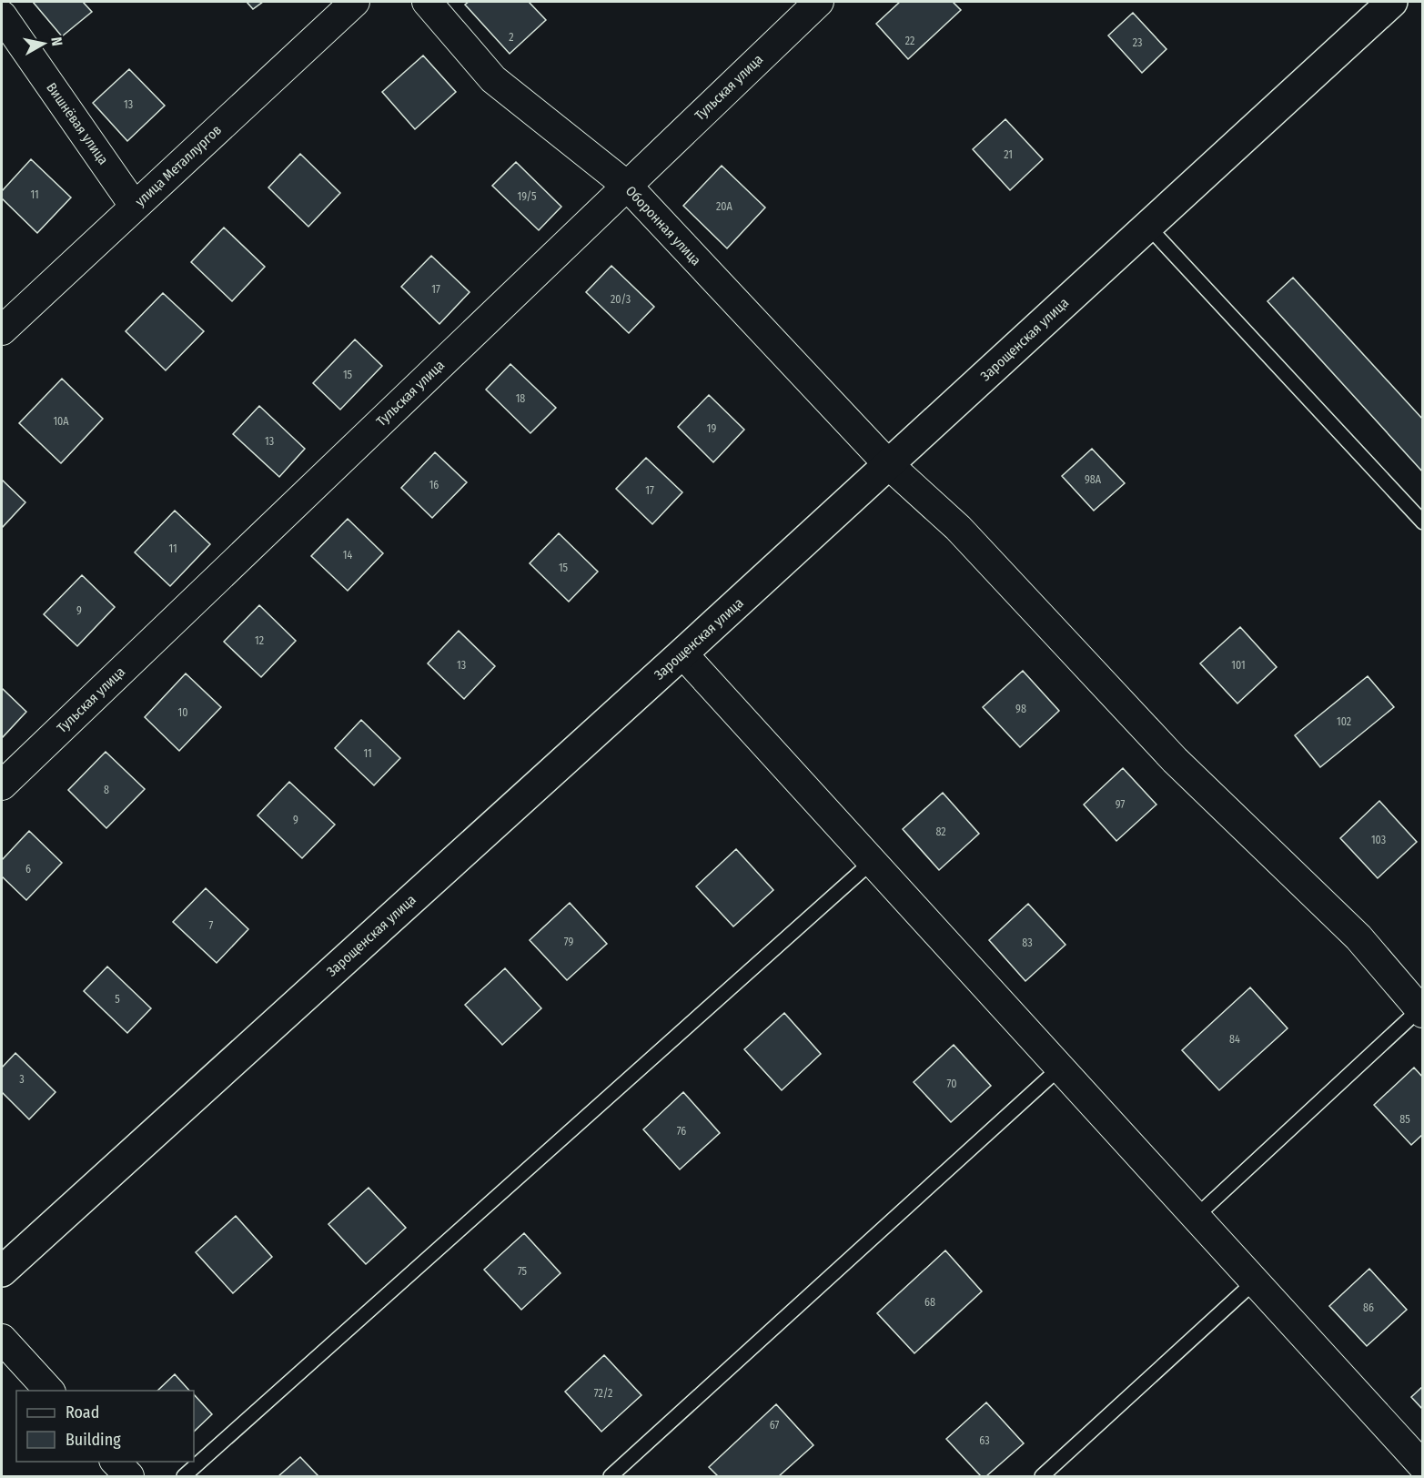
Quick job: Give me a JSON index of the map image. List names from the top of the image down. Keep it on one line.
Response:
{"streets":{"street":["Тульская улица","Вишнёвая улица","улица Металлургов","Оборонная улица","Зарощенская улица"]},"crossings":[["Тульская улица","Оборонная улица"],["Вишнёвая улица","улица Металлургов"],["Оборонная улица","Зарощенская улица"]],"house_numbers":["2","22","23","13","21","11","19/5","20А","17","20/3","15","18","10А","19","13","98А","16","17","11","14","15","9","12","13","101","98","10","102","11","8","97","9","82","103","6","7","79","83","5","84","3","70","85","76","75","68","86","72/2","67","63"],"legend":["Road","Building"],"north":"right"}
